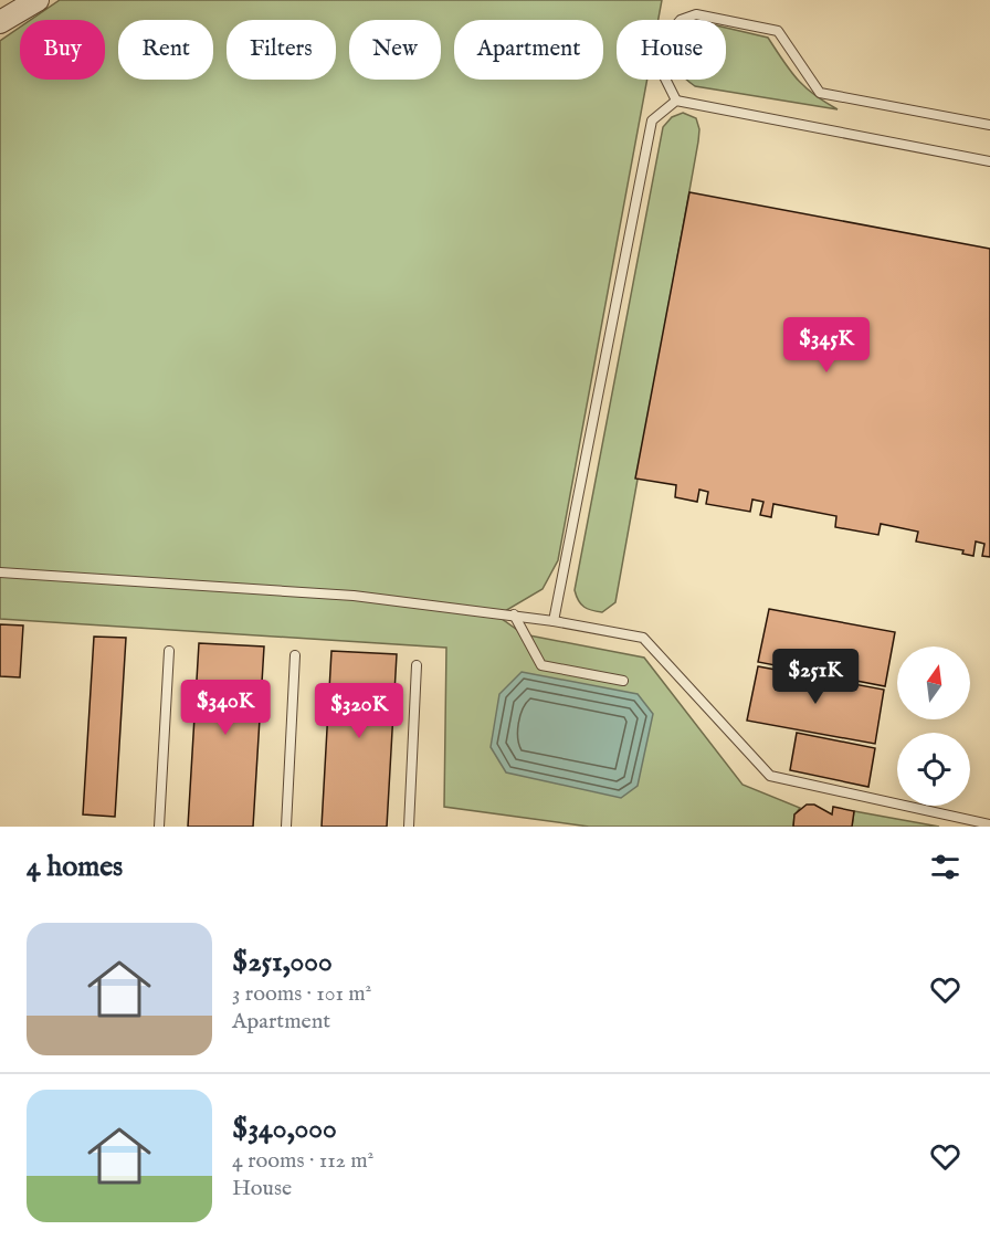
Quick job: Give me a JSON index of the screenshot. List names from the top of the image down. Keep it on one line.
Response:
{"north":"top","page":{"chip":["Buy","Rent","Filters","New","Apartment","House"],"price":["$345K","$251K","$340K","$320K"],"heading":"4 homes","list":[{"name":"$251,000","note":"3 rooms · 101 m² · Apartment"},{"name":"$340,000","note":"4 rooms · 112 m² · House"}]}}
